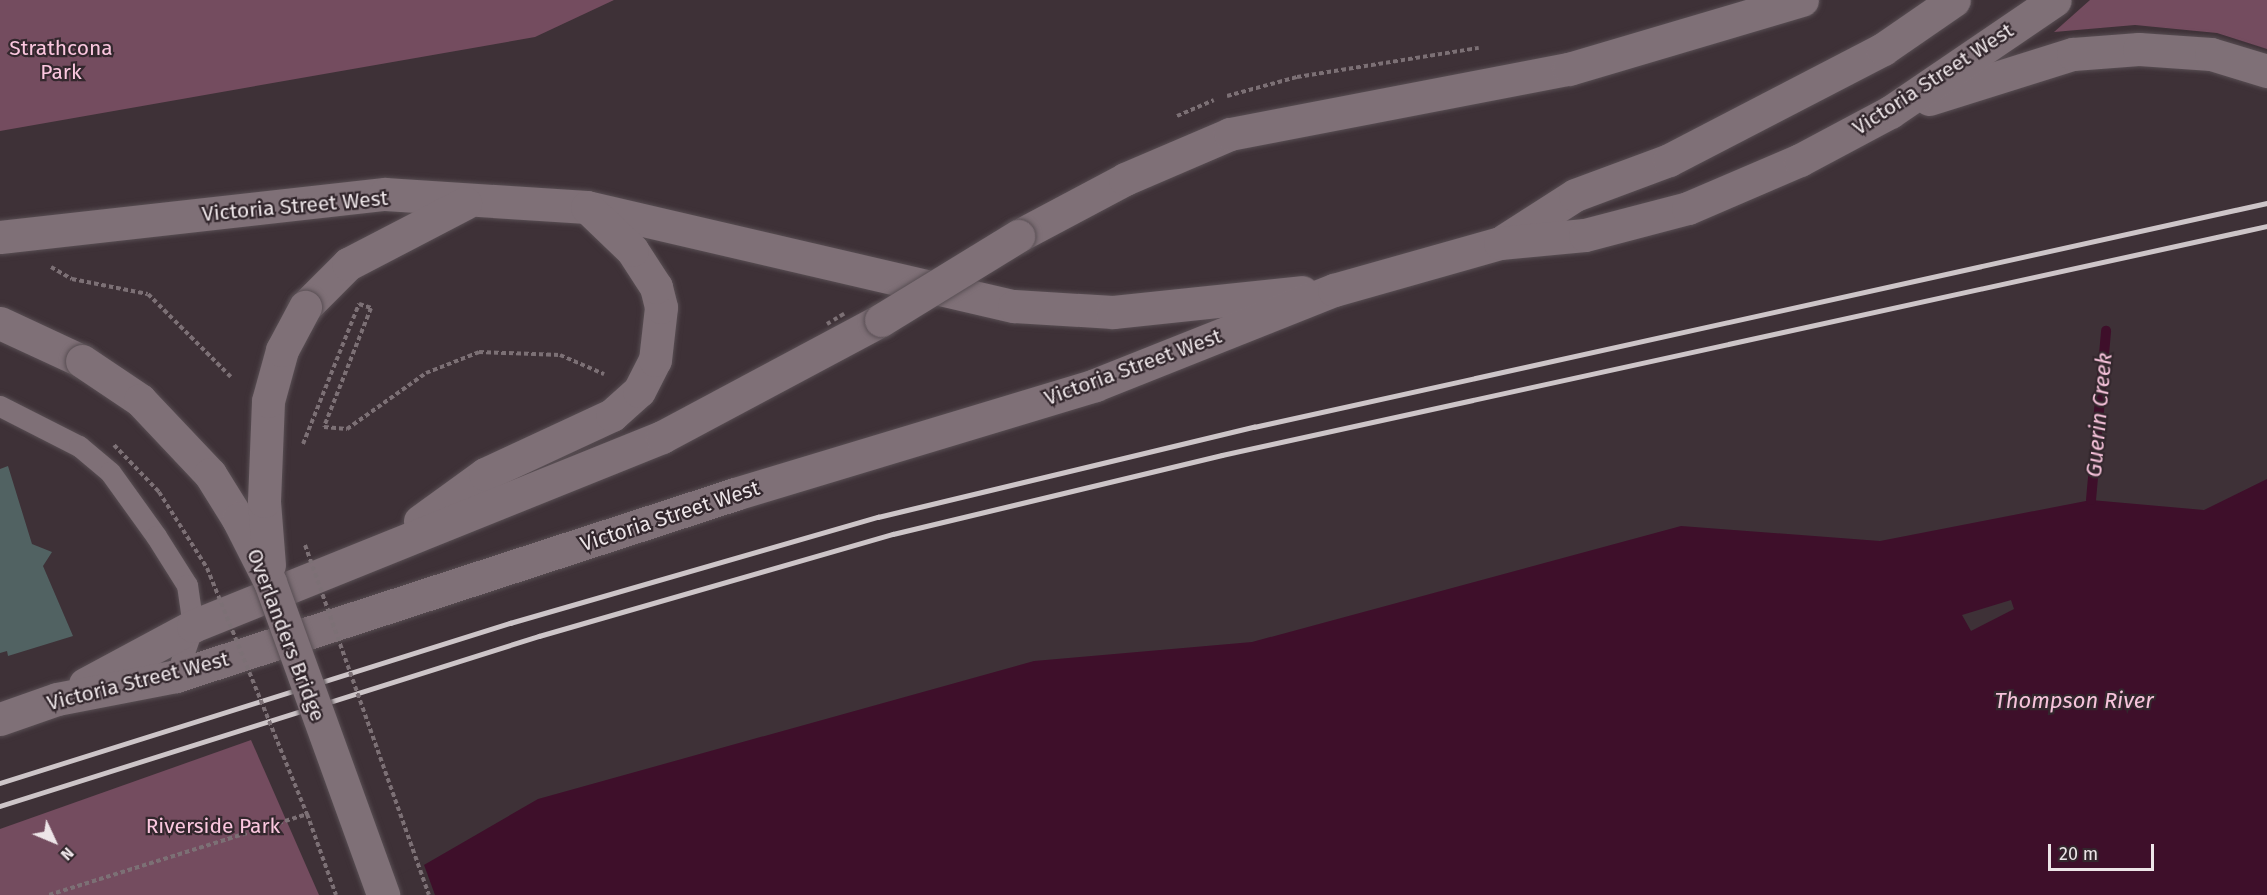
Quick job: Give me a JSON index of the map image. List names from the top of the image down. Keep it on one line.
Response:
{"streets":{"main road":["Victoria Street West","Overlanders Bridge"]},"water":["Guerin Creek","Thompson River"],"parks":["Strathcona Park","Riverside Park"],"scale_bar":"20 m","north":"bottom right"}
